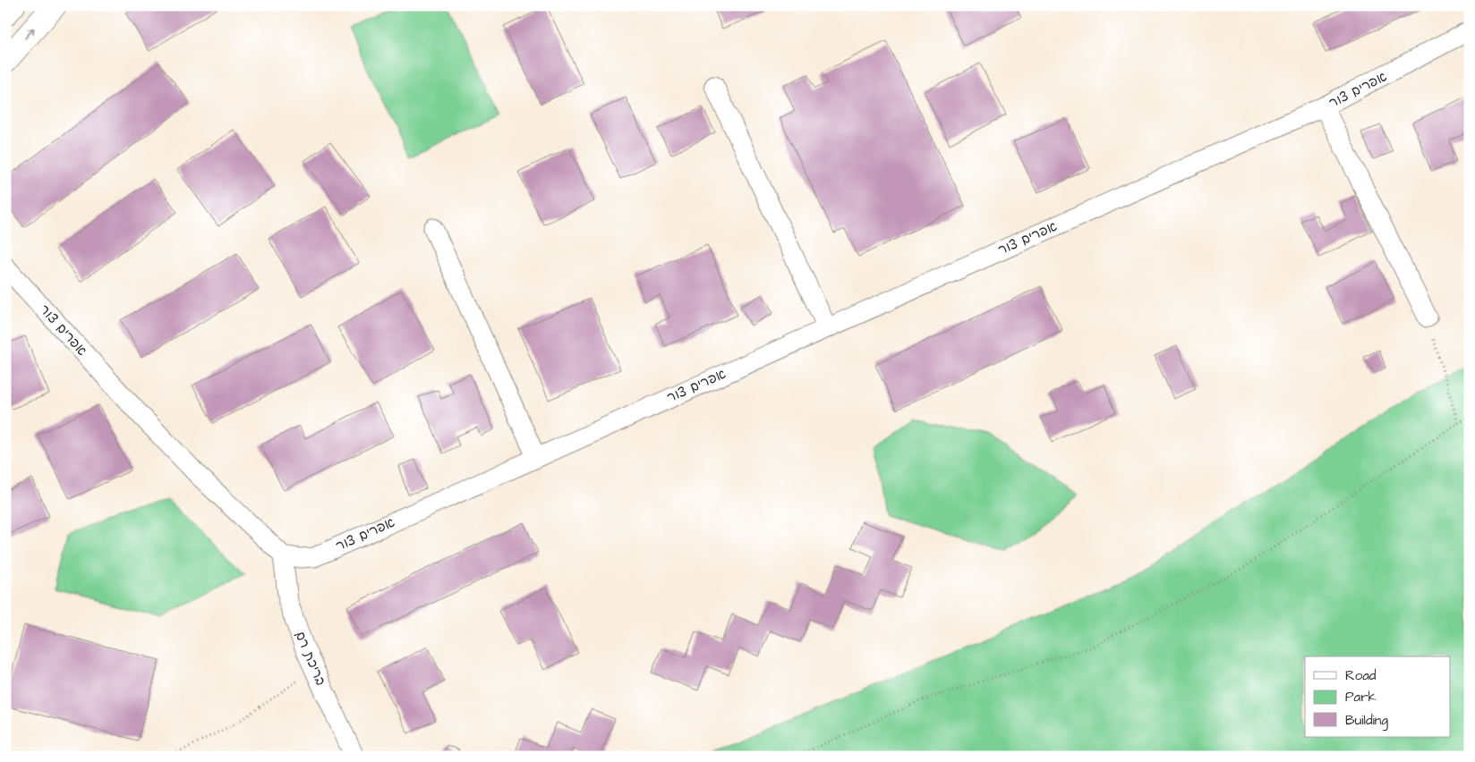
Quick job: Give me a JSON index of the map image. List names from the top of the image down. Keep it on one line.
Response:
{"streets":{"street":["אפרים צור","בריכת רם"]},"crossings":[["אפרים צור","בריכת רם"]],"legend":["Road","Park","Building"]}
